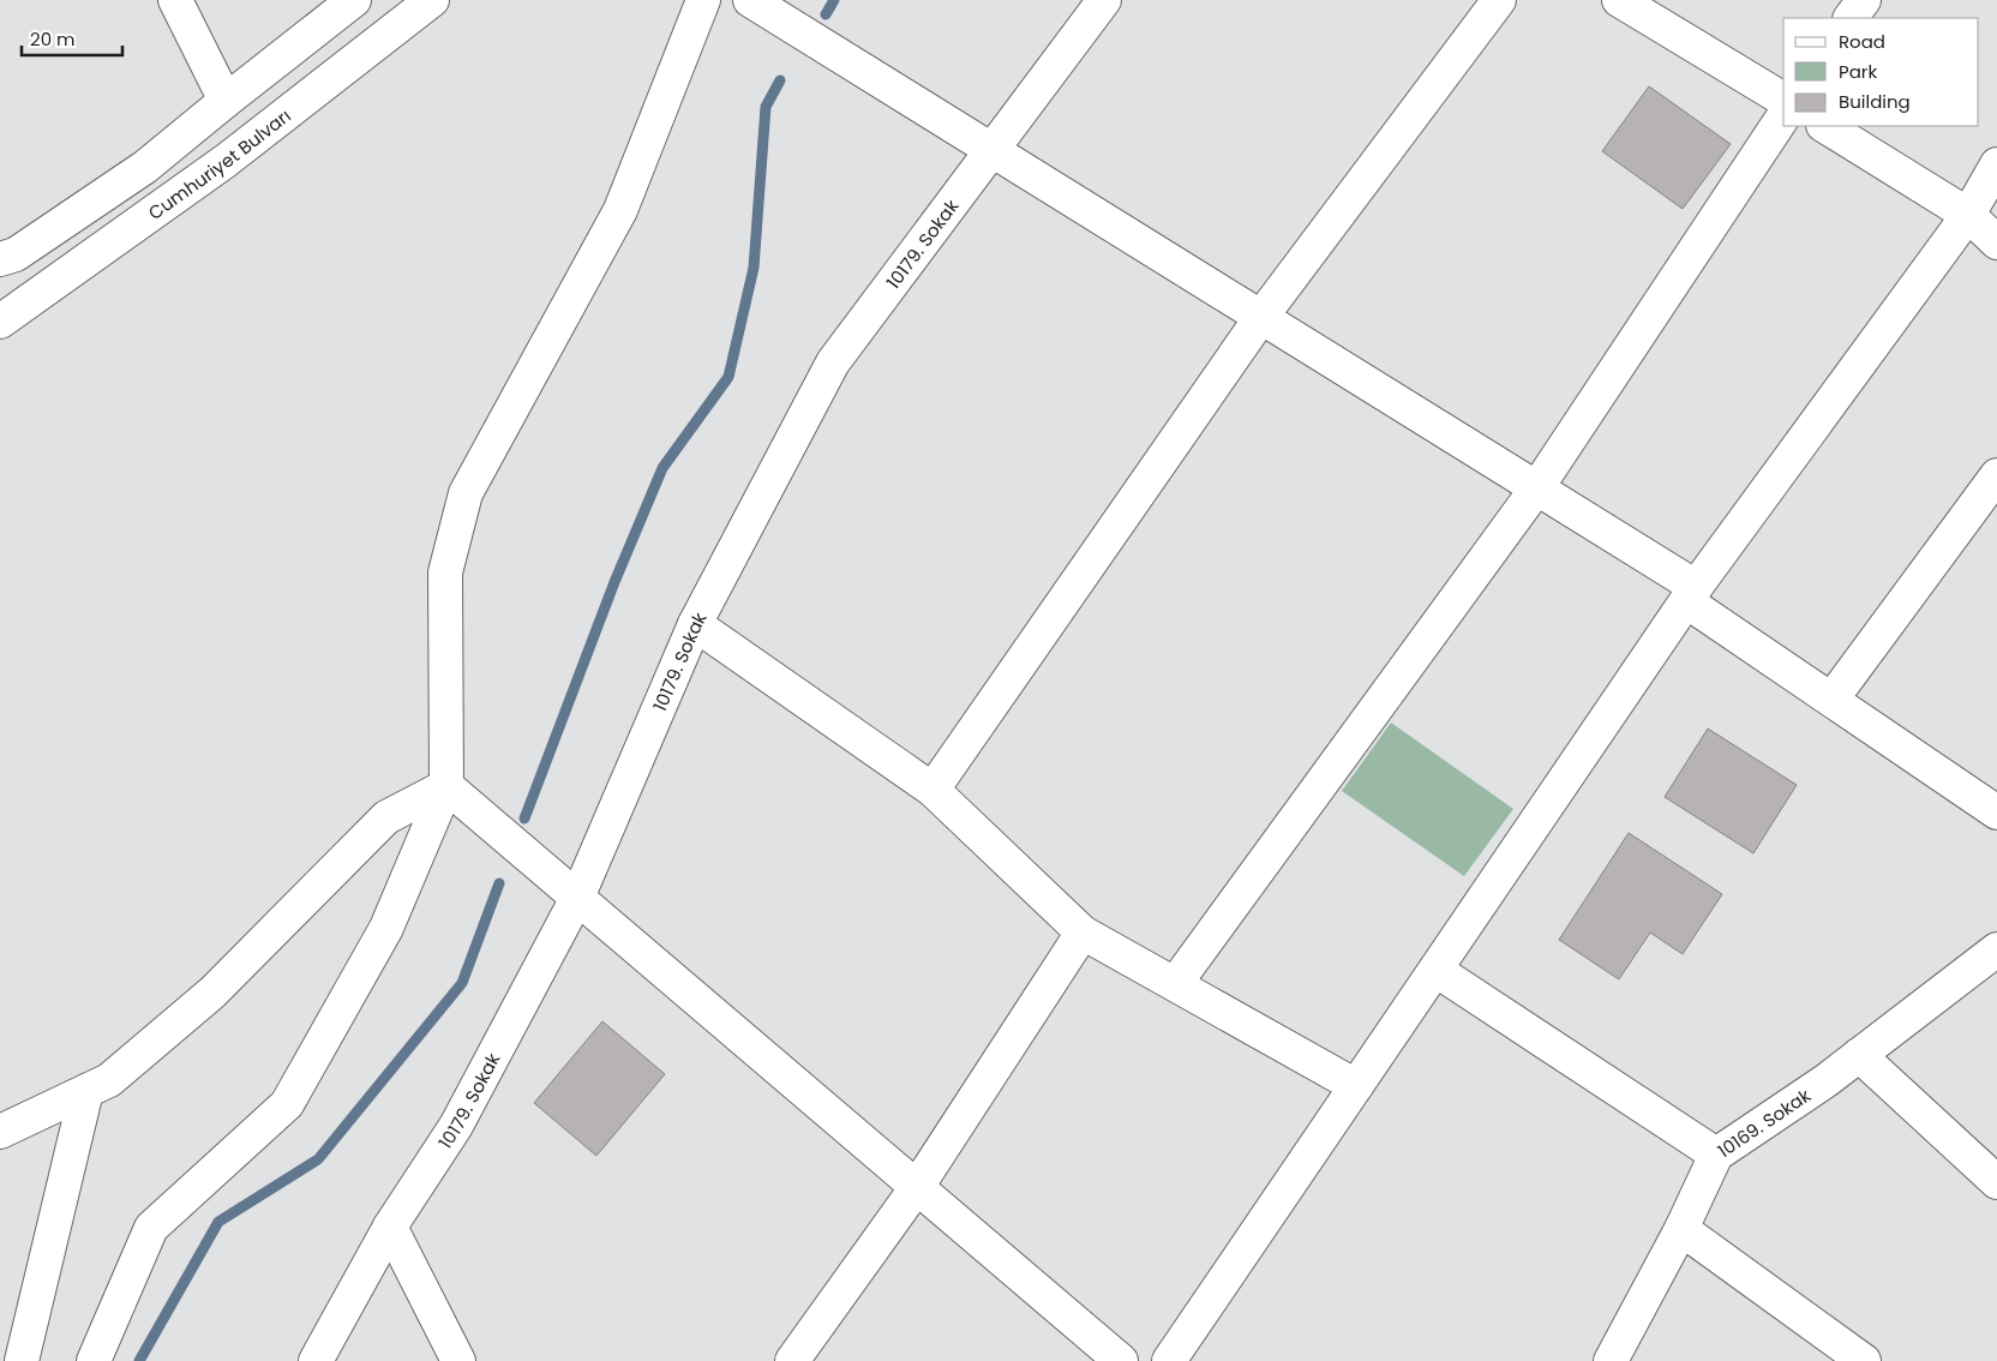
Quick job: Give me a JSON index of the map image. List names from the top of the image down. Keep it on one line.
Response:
{"streets":{"street":["Cumhuriyet Bulvarı","10179. Sokak","10169. Sokak"]},"legend":["Road","Park","Building"],"scale_bar":"20 m"}
